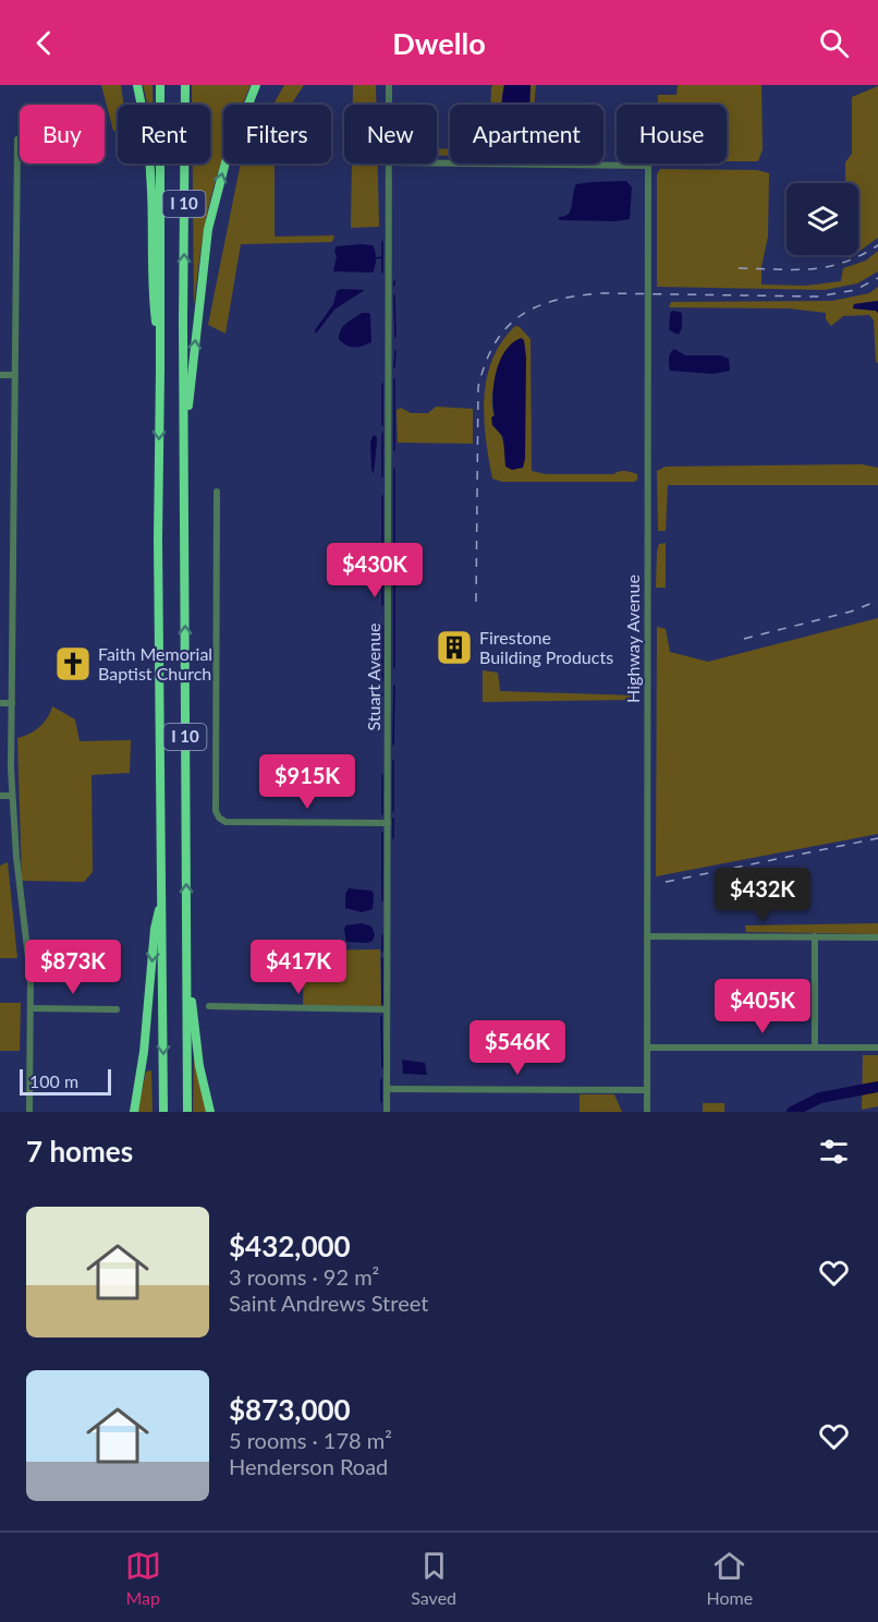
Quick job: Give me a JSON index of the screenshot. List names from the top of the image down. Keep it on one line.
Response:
{"streets":{"highway":["I 10"],"street":["Highway Avenue","Stuart Avenue"]},"places":{"building":["Firestone Building Products"],"church":["Faith Memorial Baptist Church"]},"scale_bar":"100 m","page":{"header":"Dwello","chip":["Buy","Rent","Filters","New","Apartment","House"],"price":["$430K","$915K","$432K","$873K","$417K","$405K","$546K"],"scale":"100 m","heading":"7 homes","list":[{"name":"$432,000","note":"3 rooms · 92 m² · Saint Andrews Street"},{"name":"$873,000","note":"5 rooms · 178 m² · Henderson Road"}],"tabs":["Map","Saved","Home"]}}
